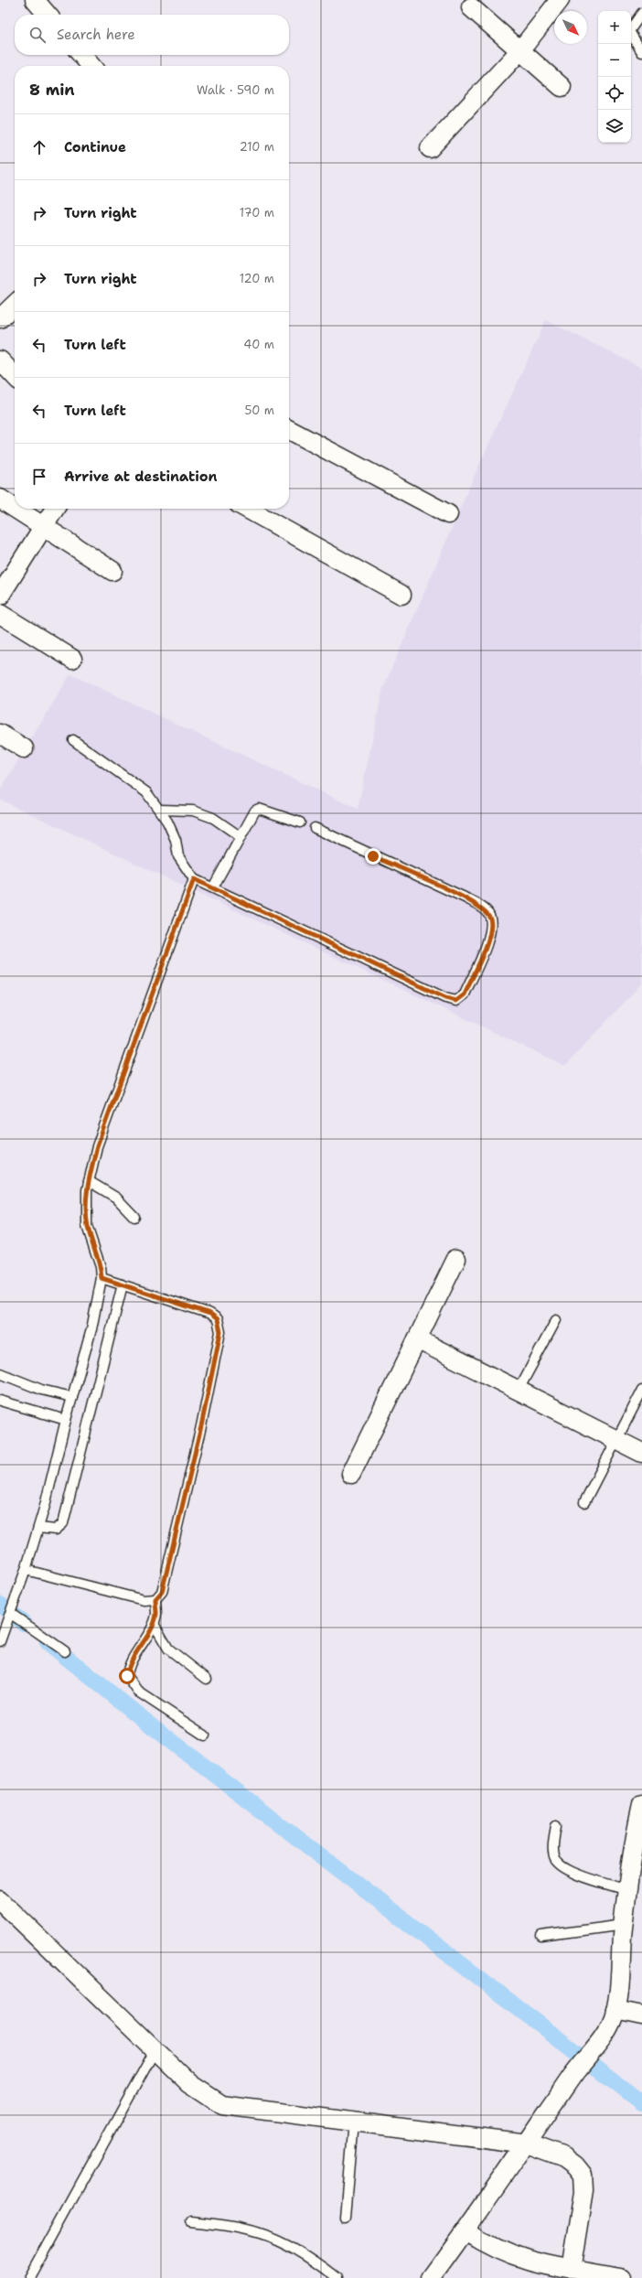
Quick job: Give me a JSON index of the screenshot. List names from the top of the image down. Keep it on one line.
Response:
{"north":"bottom right","page":{"map_buttons":["+","−"],"search":"Search here","heading":["8 min","Walk · 590 m"],"list":[["Continue","210 m"],["Turn right","170 m"],["Turn right","120 m"],["Turn left","40 m"],["Turn left","50 m"],"Arrive at destination"]}}
